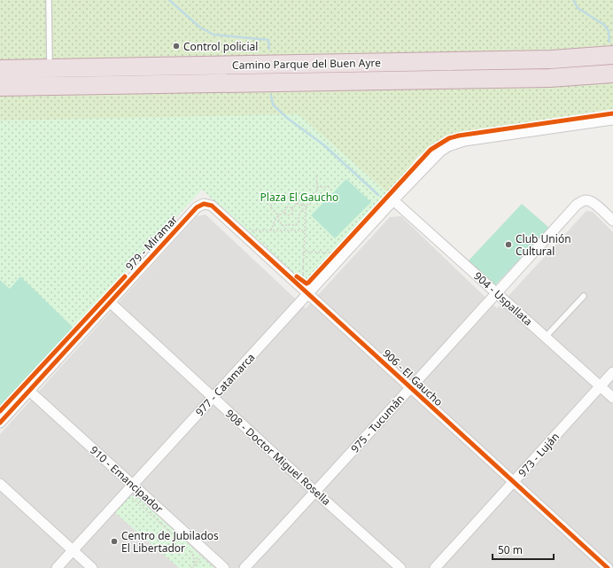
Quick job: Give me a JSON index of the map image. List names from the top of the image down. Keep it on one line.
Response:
{"streets":{"highway":["Camino Parque del Buen Ayre"],"street":["979 - Miramar","904 - Uspallata","906 - El Gaucho","977 - Catamarca","975 - Tucumán","973 - Luján","908 - Doctor Miguel Rosella","910 - Emancipador"]},"crossings":[["979 - Miramar","906 - El Gaucho"],["979 - Miramar","908 - Doctor Miguel Rosella"],["979 - Miramar","910 - Emancipador"],["904 - Uspallata","977 - Catamarca"],["904 - Uspallata","975 - Tucumán"],["904 - Uspallata","973 - Luján"],["906 - El Gaucho","977 - Catamarca"],["906 - El Gaucho","975 - Tucumán"],["906 - El Gaucho","973 - Luján"],["977 - Catamarca","908 - Doctor Miguel Rosella"],["977 - Catamarca","910 - Emancipador"],["975 - Tucumán","908 - Doctor Miguel Rosella"]],"parks":["Plaza El Gaucho"],"places":["Control policial","Club Unión Cultural","Centro de Jubilados El Libertador"],"scale_bar":"50 m"}
